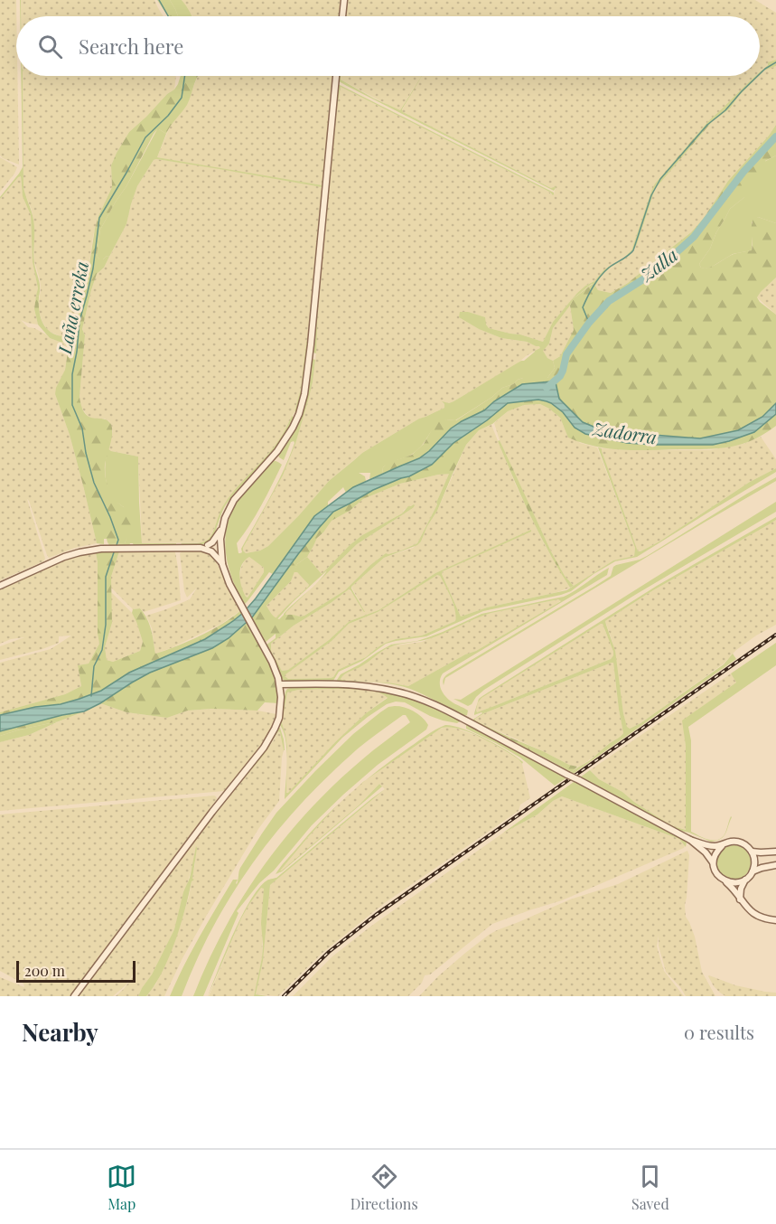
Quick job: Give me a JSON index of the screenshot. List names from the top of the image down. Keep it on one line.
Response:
{"water":["Zalla","Laña erreka","Zadorra"],"scale_bar":"200 m","page":{"search":"Search here","scale":"200 m","heading":["Nearby","0 results"],"nav":["Map","Directions","Saved"]}}
